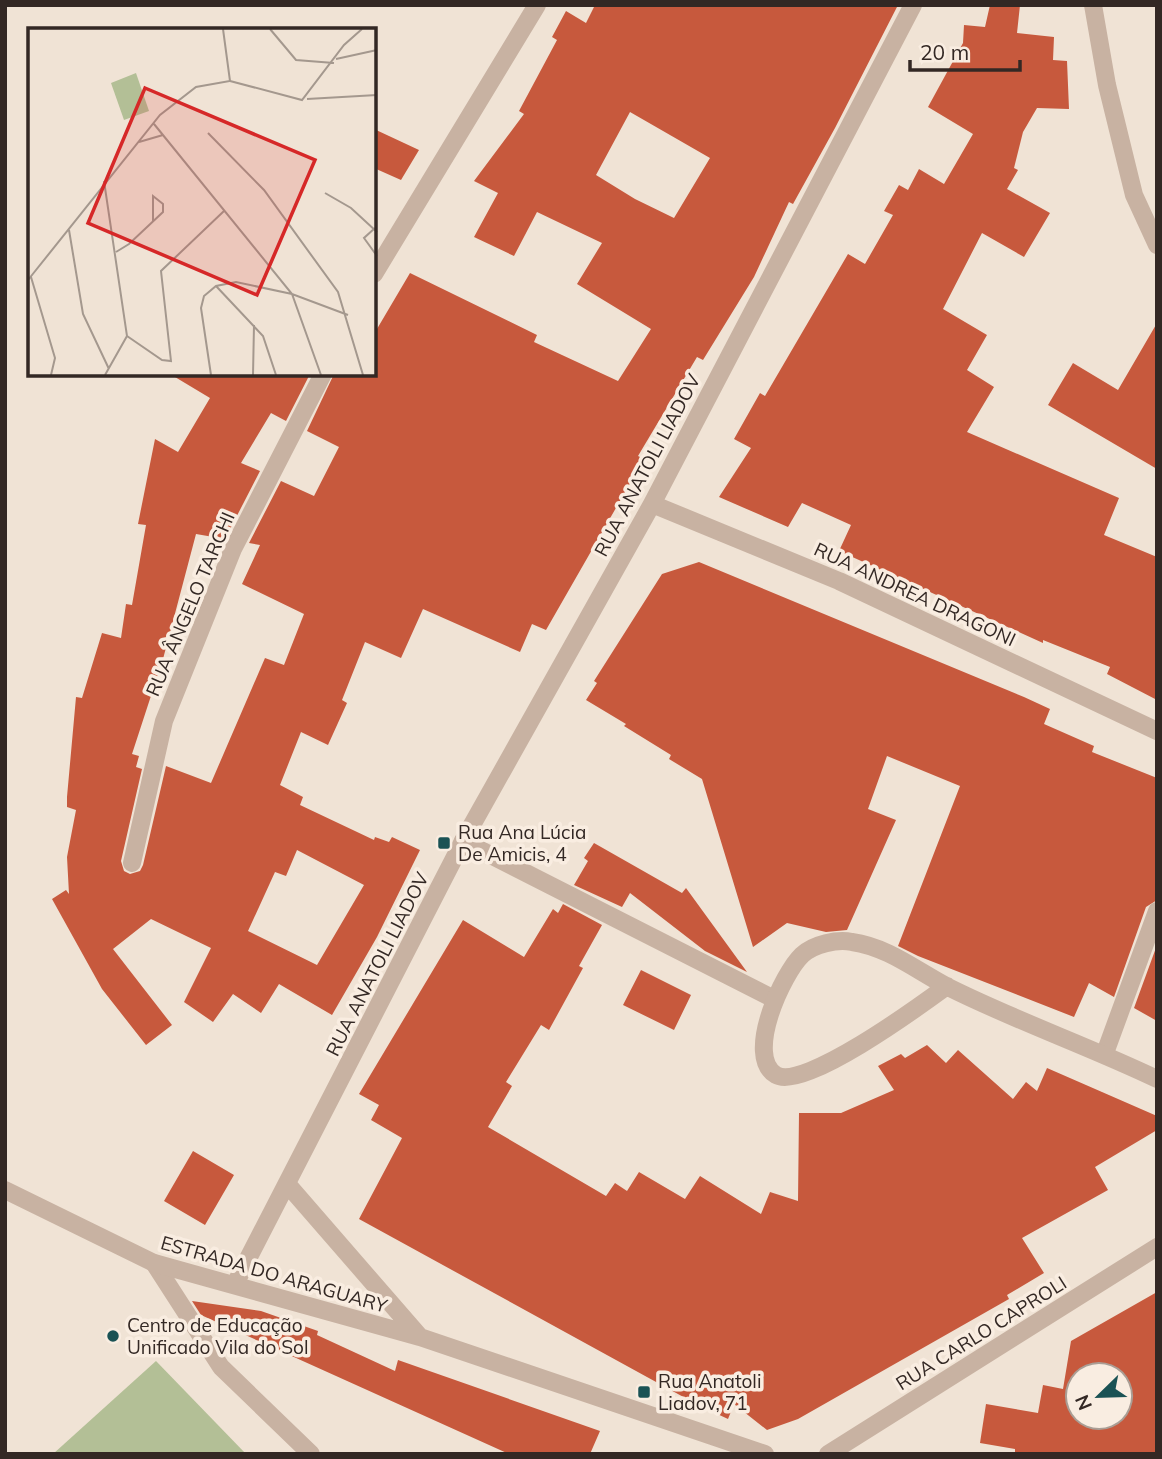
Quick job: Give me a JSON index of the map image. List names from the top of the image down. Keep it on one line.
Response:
{"streets":{"street":["RUA ANATOLI LIADOV","RUA ANDREA DRAGONI","RUA ÂNGELO TARCHI","ESTRADA DO ARAGUARY","RUA CARLO CAPROLI"]},"crossings":[["RUA ANATOLI LIADOV","RUA ANDREA DRAGONI"],["RUA ANATOLI LIADOV","ESTRADA DO ARAGUARY"]],"places":{"transit":["Rua Ana Lúcia De Amicis, 4","Rua Anatoli Liadov, 71"],"other":["Centro de Educação Unificado Vila do Sol"]},"scale_bar":"20 m","north":"bottom left"}
